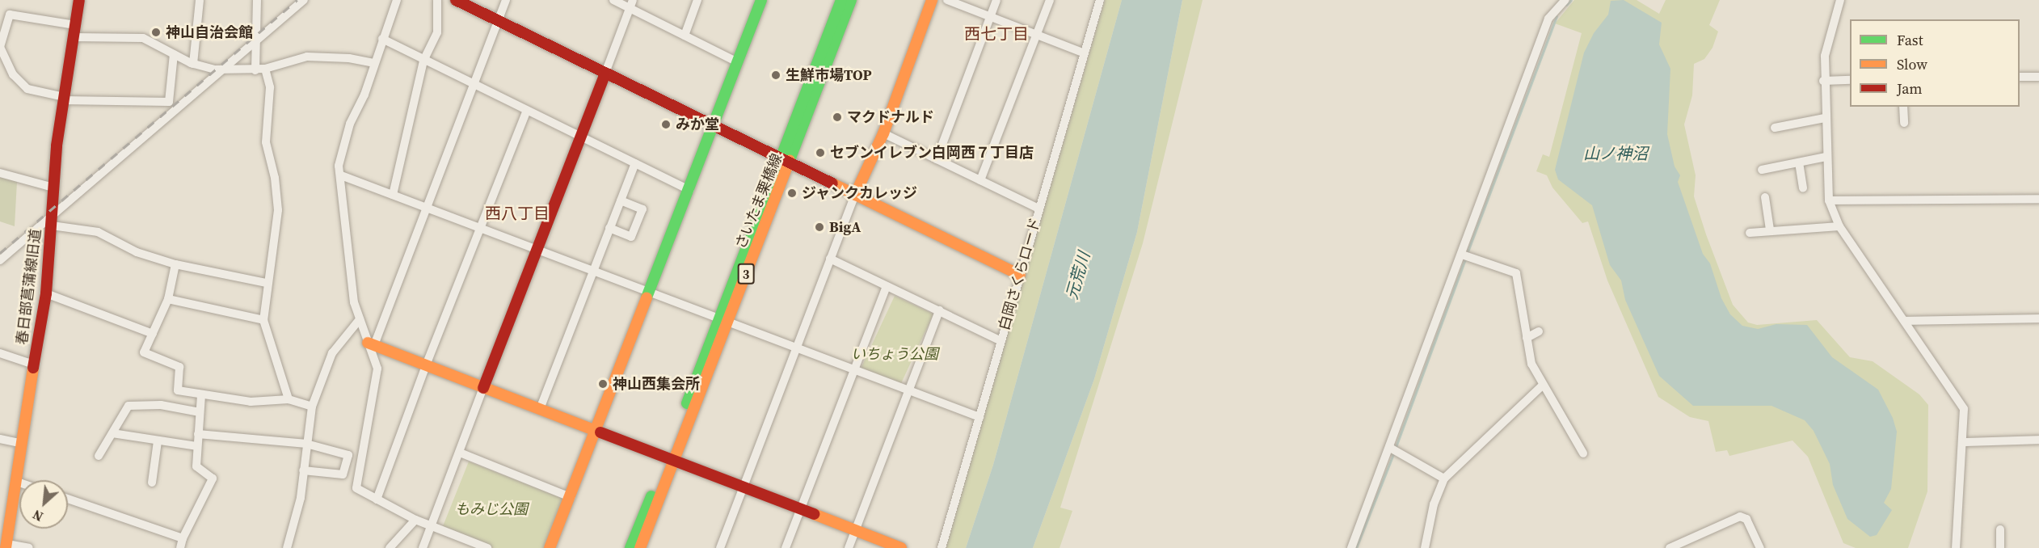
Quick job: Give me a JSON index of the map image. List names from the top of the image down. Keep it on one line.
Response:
{"streets":{"street":["さいたま栗橋線","3","白岡さくらロード","春日部菖蒲線旧道"]},"districts":["西七丁目","西八丁目"],"water":["山ノ神沼","元荒川"],"parks":["いちょう公園","もみじ公園"],"places":["神山自治会館","生鮮市場TOP","マクドナルド","みか堂","セブンイレブン白岡西７丁目店","ジャンクカレッジ","BigA","神山西集会所"],"legend":["Fast","Slow","Jam"],"north":"bottom left"}
